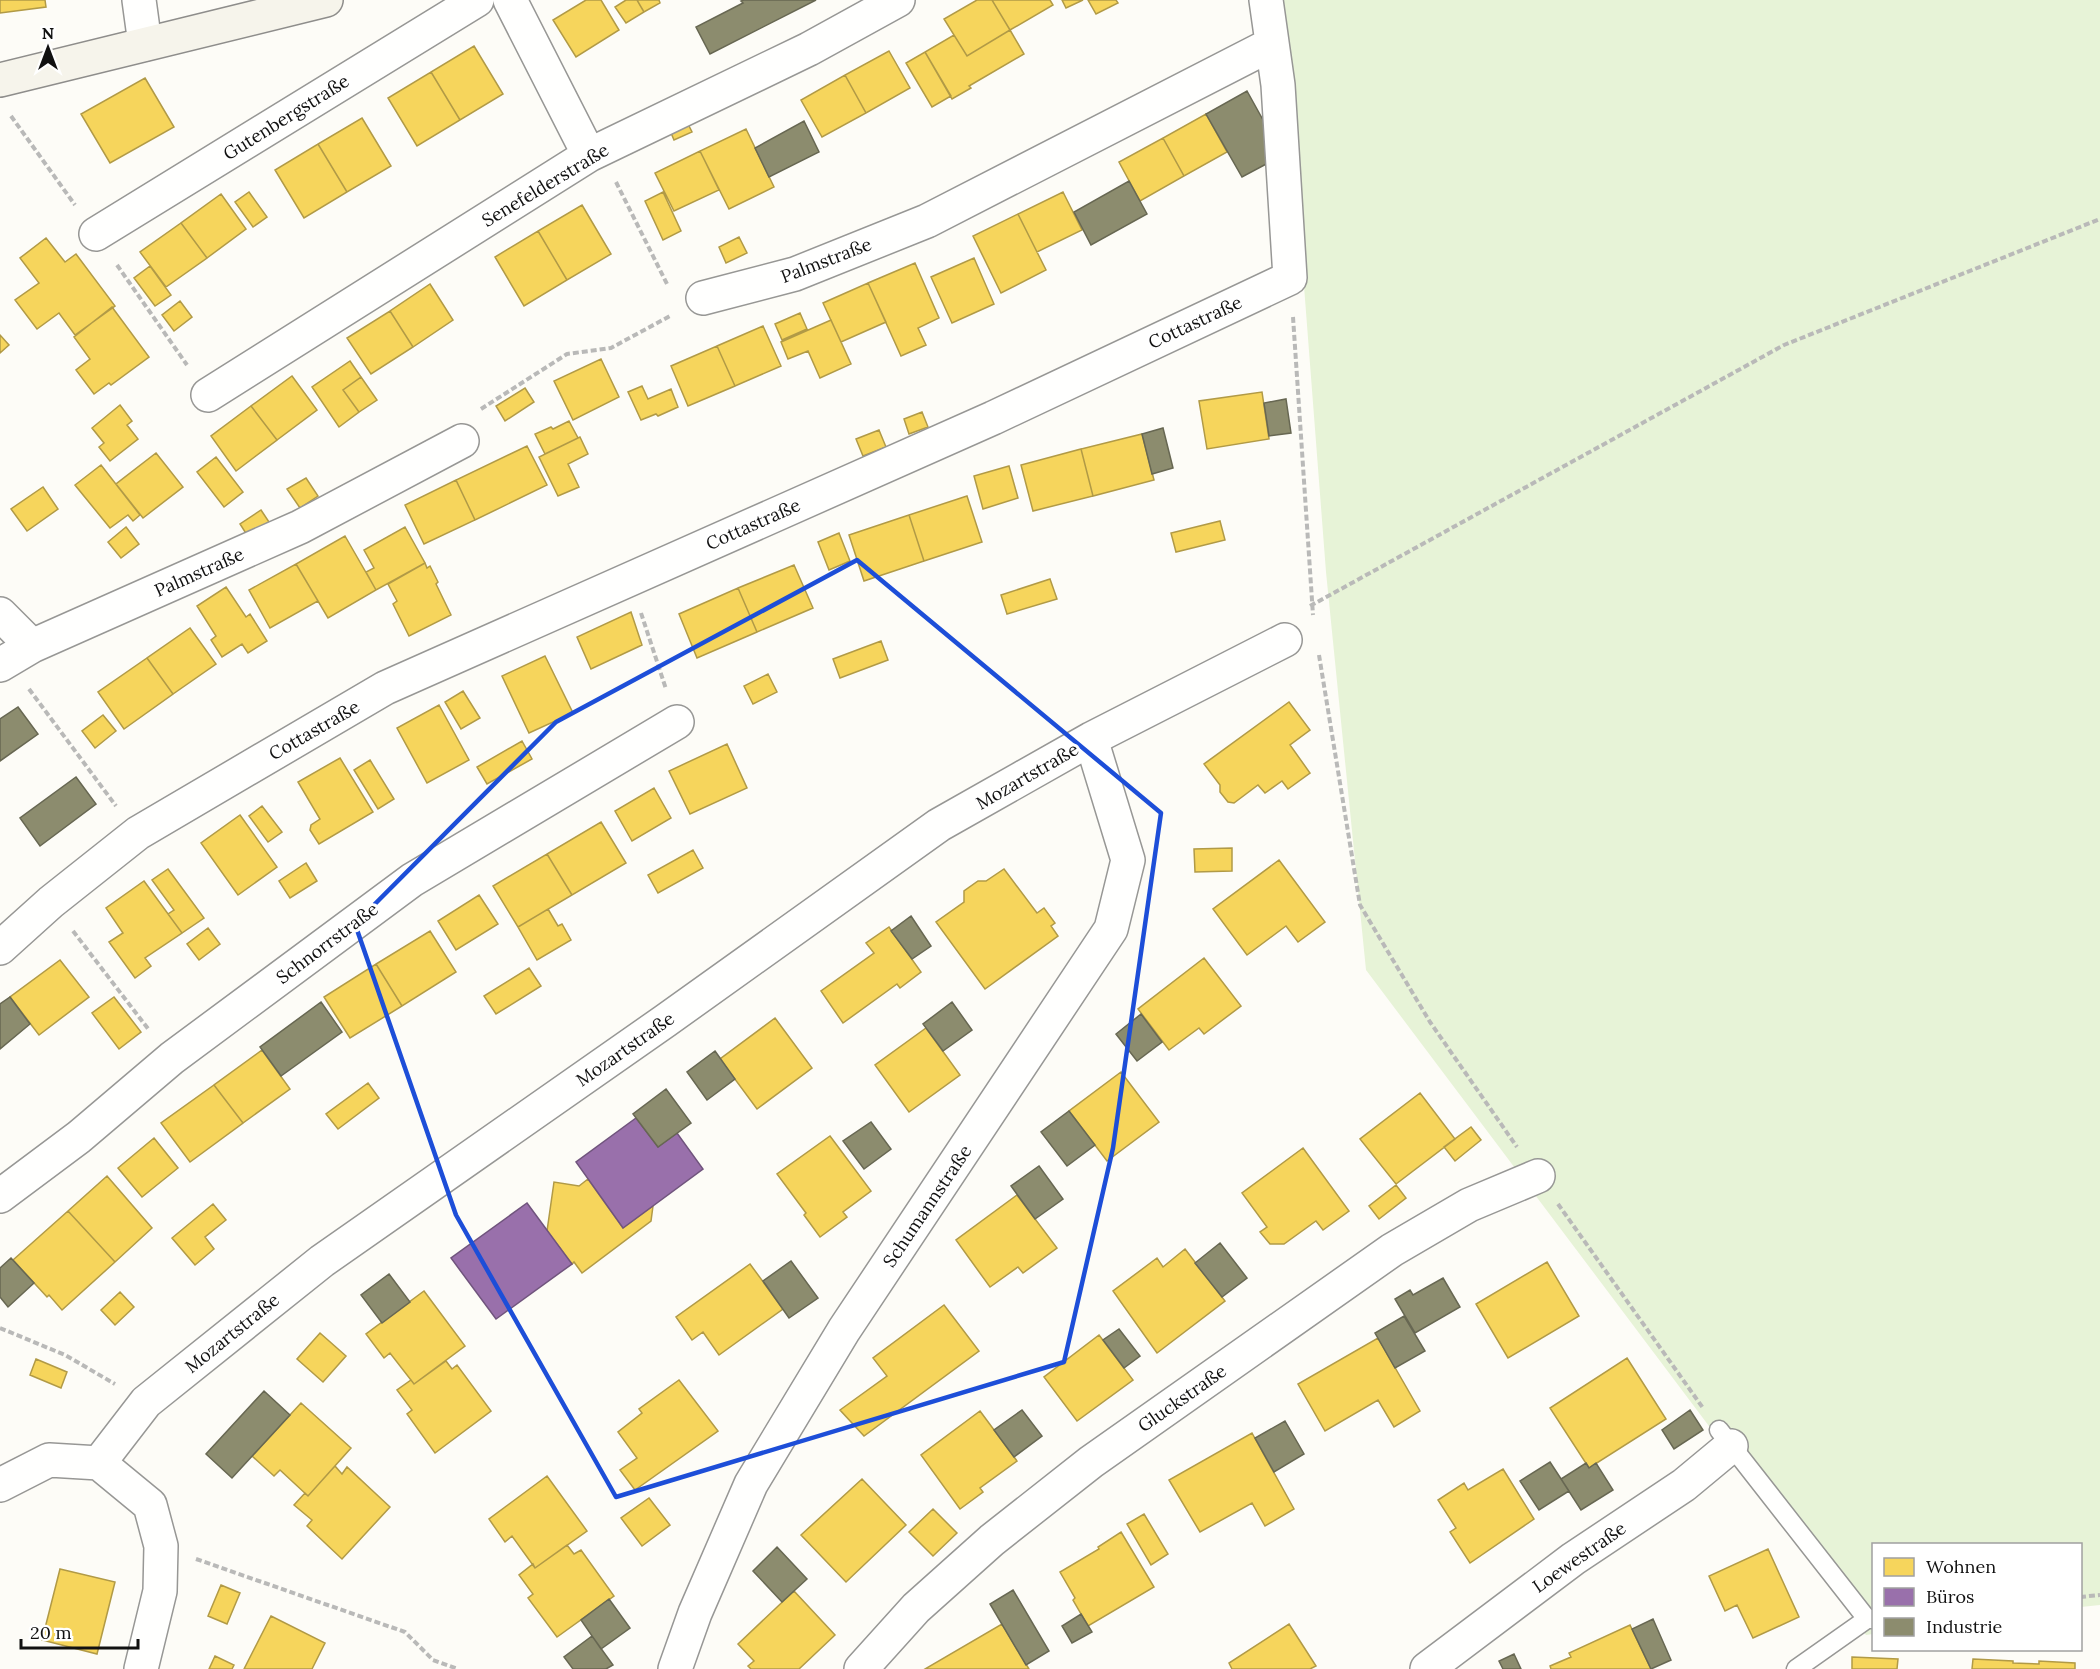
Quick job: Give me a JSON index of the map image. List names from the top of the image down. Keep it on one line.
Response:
{"streets":{"street":["Gutenbergstraße","Senefelderstraße","Palmstraße","Cottastraße","Mozartstraße","Schnorrstraße","Schumannstraße","Gluckstraße","Loewestraße"]},"crossings":[["Mozartstraße","Schumannstraße"]],"legend":["Wohnen","Büros","Industrie"],"scale_bar":"20 m","north":"top"}
